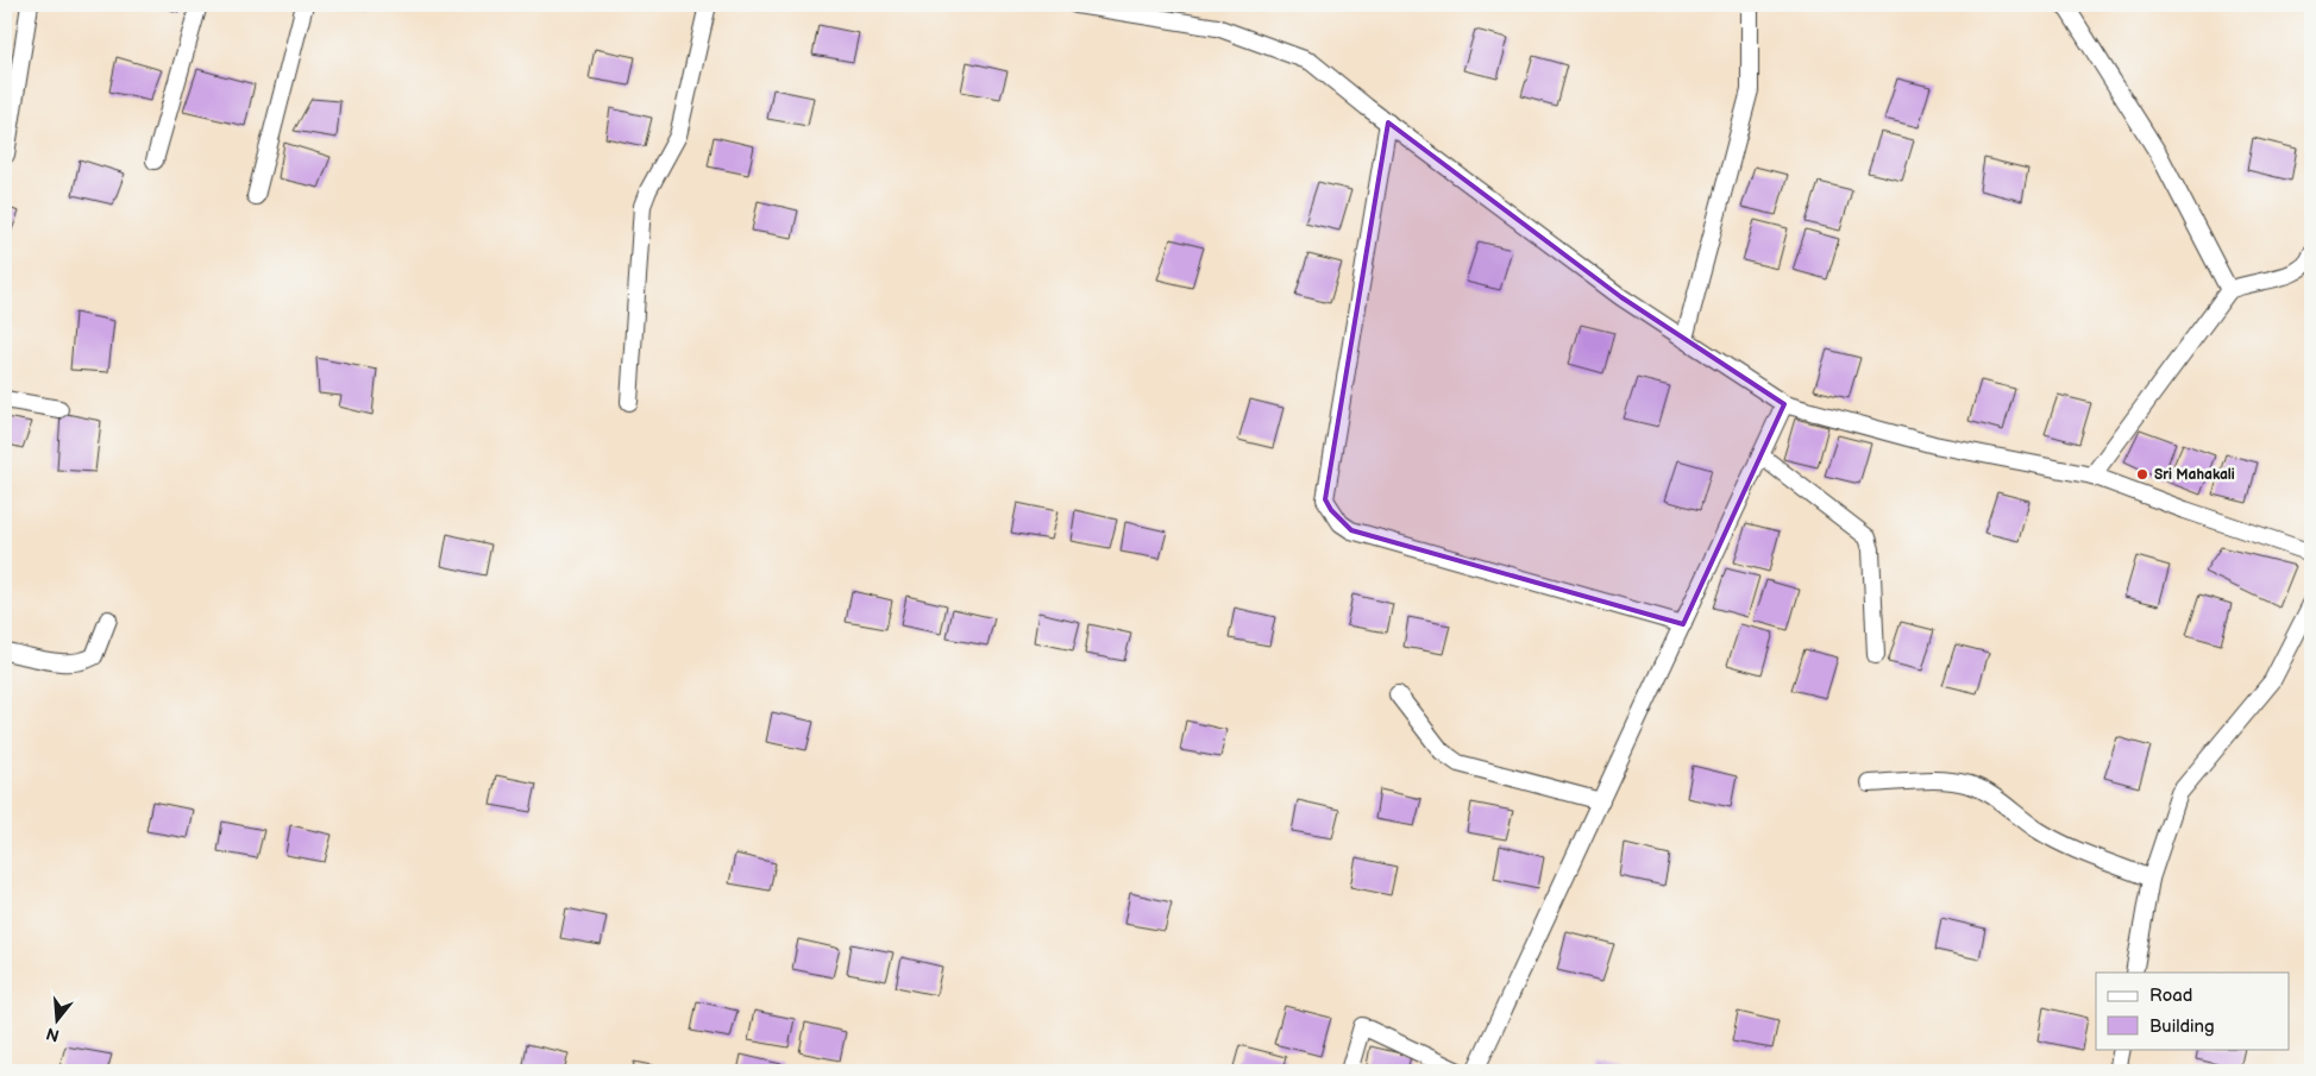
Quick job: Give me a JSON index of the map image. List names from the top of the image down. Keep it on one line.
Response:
{"places":["Sri Mahakali"],"legend":["Road","Building"],"north":"bottom"}
